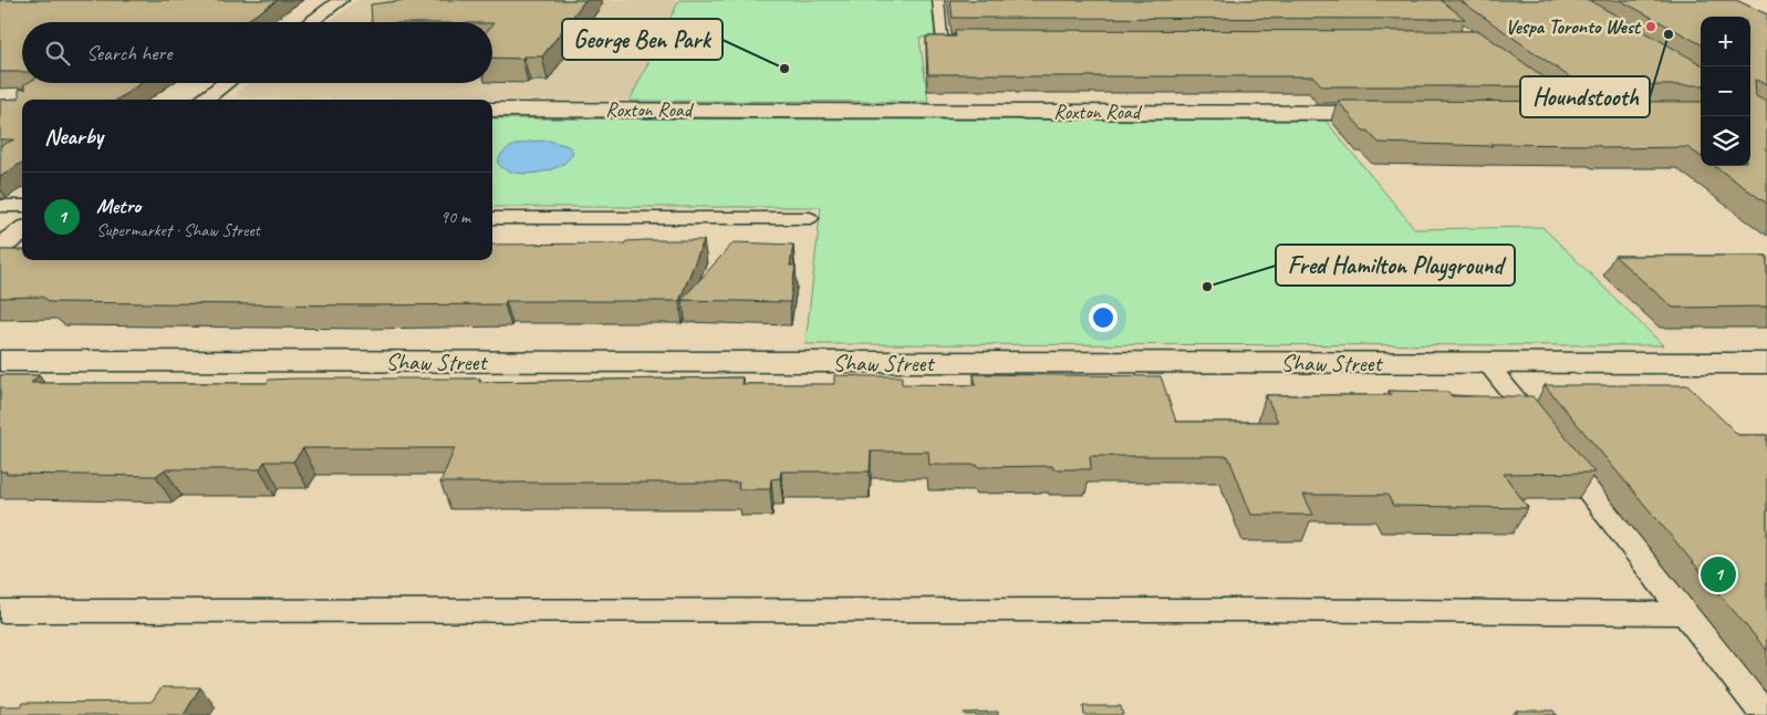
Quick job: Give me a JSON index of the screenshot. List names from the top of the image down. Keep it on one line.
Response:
{"streets":{"street":["Roxton Road","Shaw Street"]},"places":["Vespa Toronto West","Houndstooth","George Ben Park","Fred Hamilton Playground"],"page":{"map_buttons":["+","−"],"search":"Search here","heading":"Nearby","list":[{"mark":"1","name":"Metro","note":"Supermarket · Shaw Street","value":"90 m"}],"pins":"1"}}
